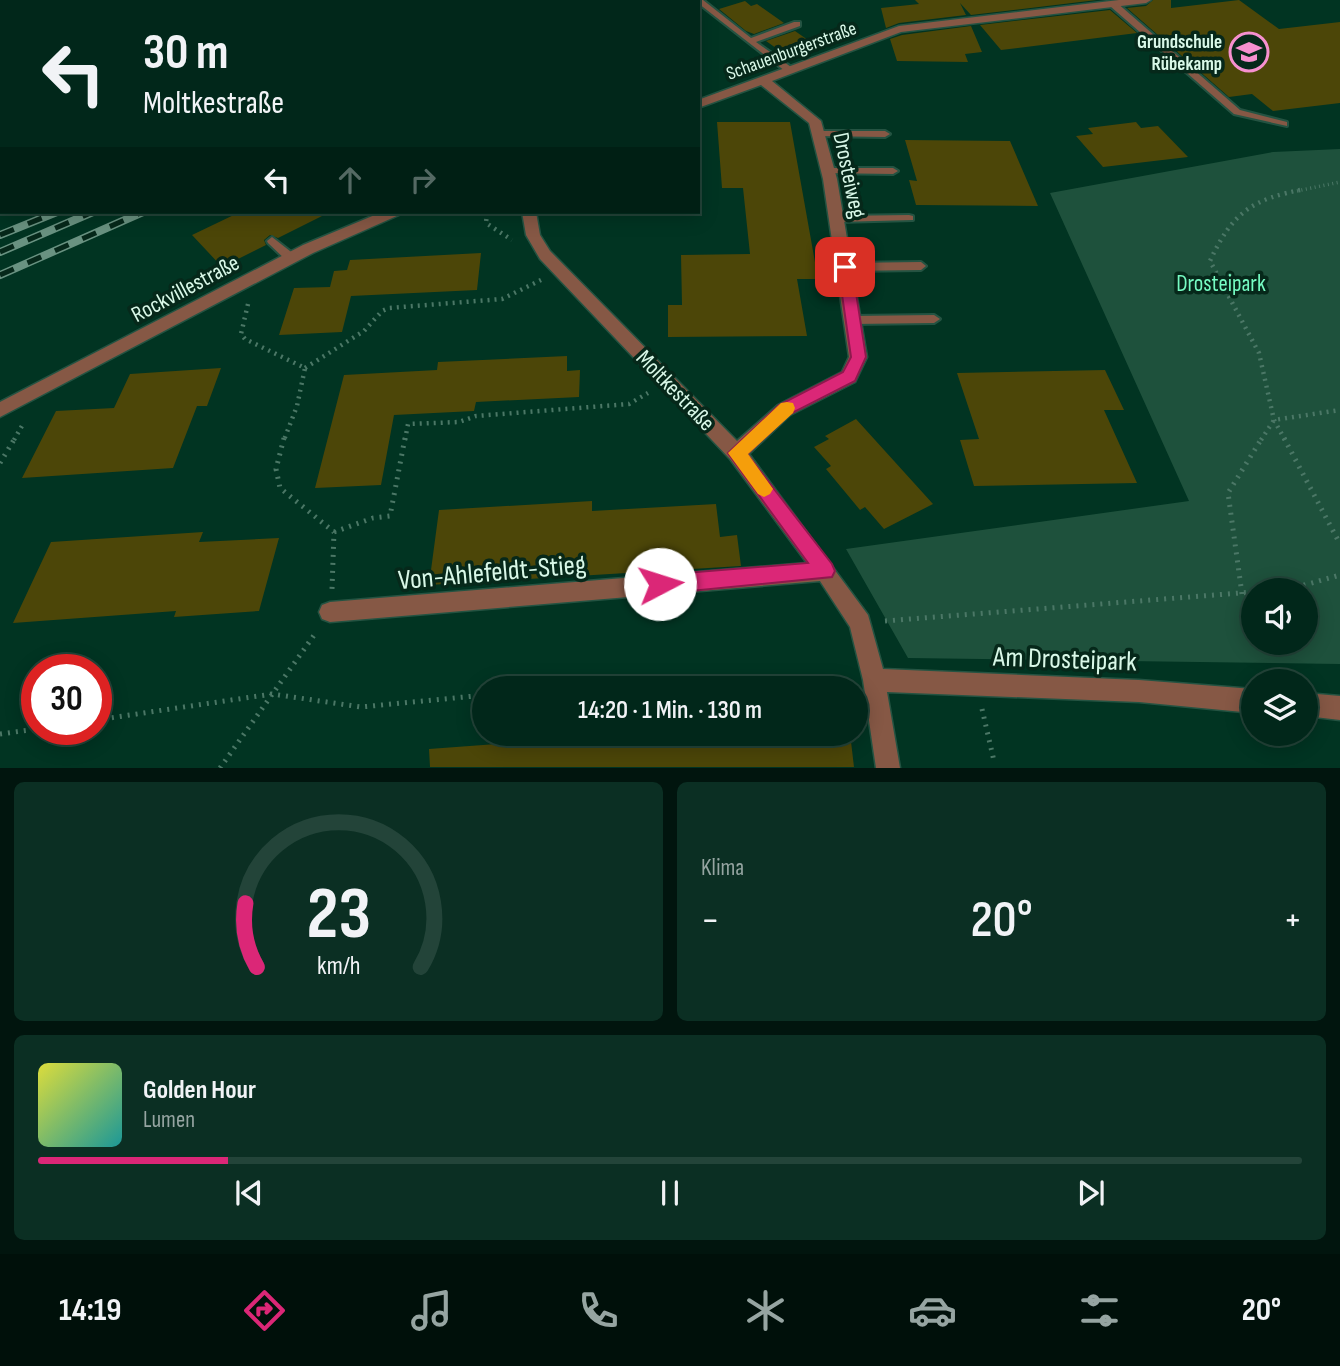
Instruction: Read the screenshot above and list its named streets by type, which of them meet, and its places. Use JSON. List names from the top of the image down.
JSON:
{
  "streets": {
    "street": [
      "Schauenburgerstraße",
      "Drosteiweg",
      "Rockvillestraße",
      "Moltkestraße",
      "Von-Ahlefeldt-Stieg",
      "Am Drosteipark"
    ]
  },
  "crossings": [
    ["Schauenburgerstraße", "Drosteiweg"],
    ["Drosteiweg", "Moltkestraße"],
    ["Moltkestraße", "Von-Ahlefeldt-Stieg"],
    ["Moltkestraße", "Am Drosteipark"]
  ],
  "parks": ["Drosteipark"],
  "places": {
    "school or university": ["Grundschule Rübekamp"]
  },
  "page": {
    "turn": ["30 m", "Moltkestraße"],
    "limit": "30",
    "trip": "14:20 · 1 Min. · 130 m",
    "tile": "Klima",
    "heat": ["−", "20°", "+"],
    "song": ["Golden Hour", "Lumen"],
    "tabs": ["14:19", "20°"],
    "gauge": ["23", "km/h"]
  }
}
